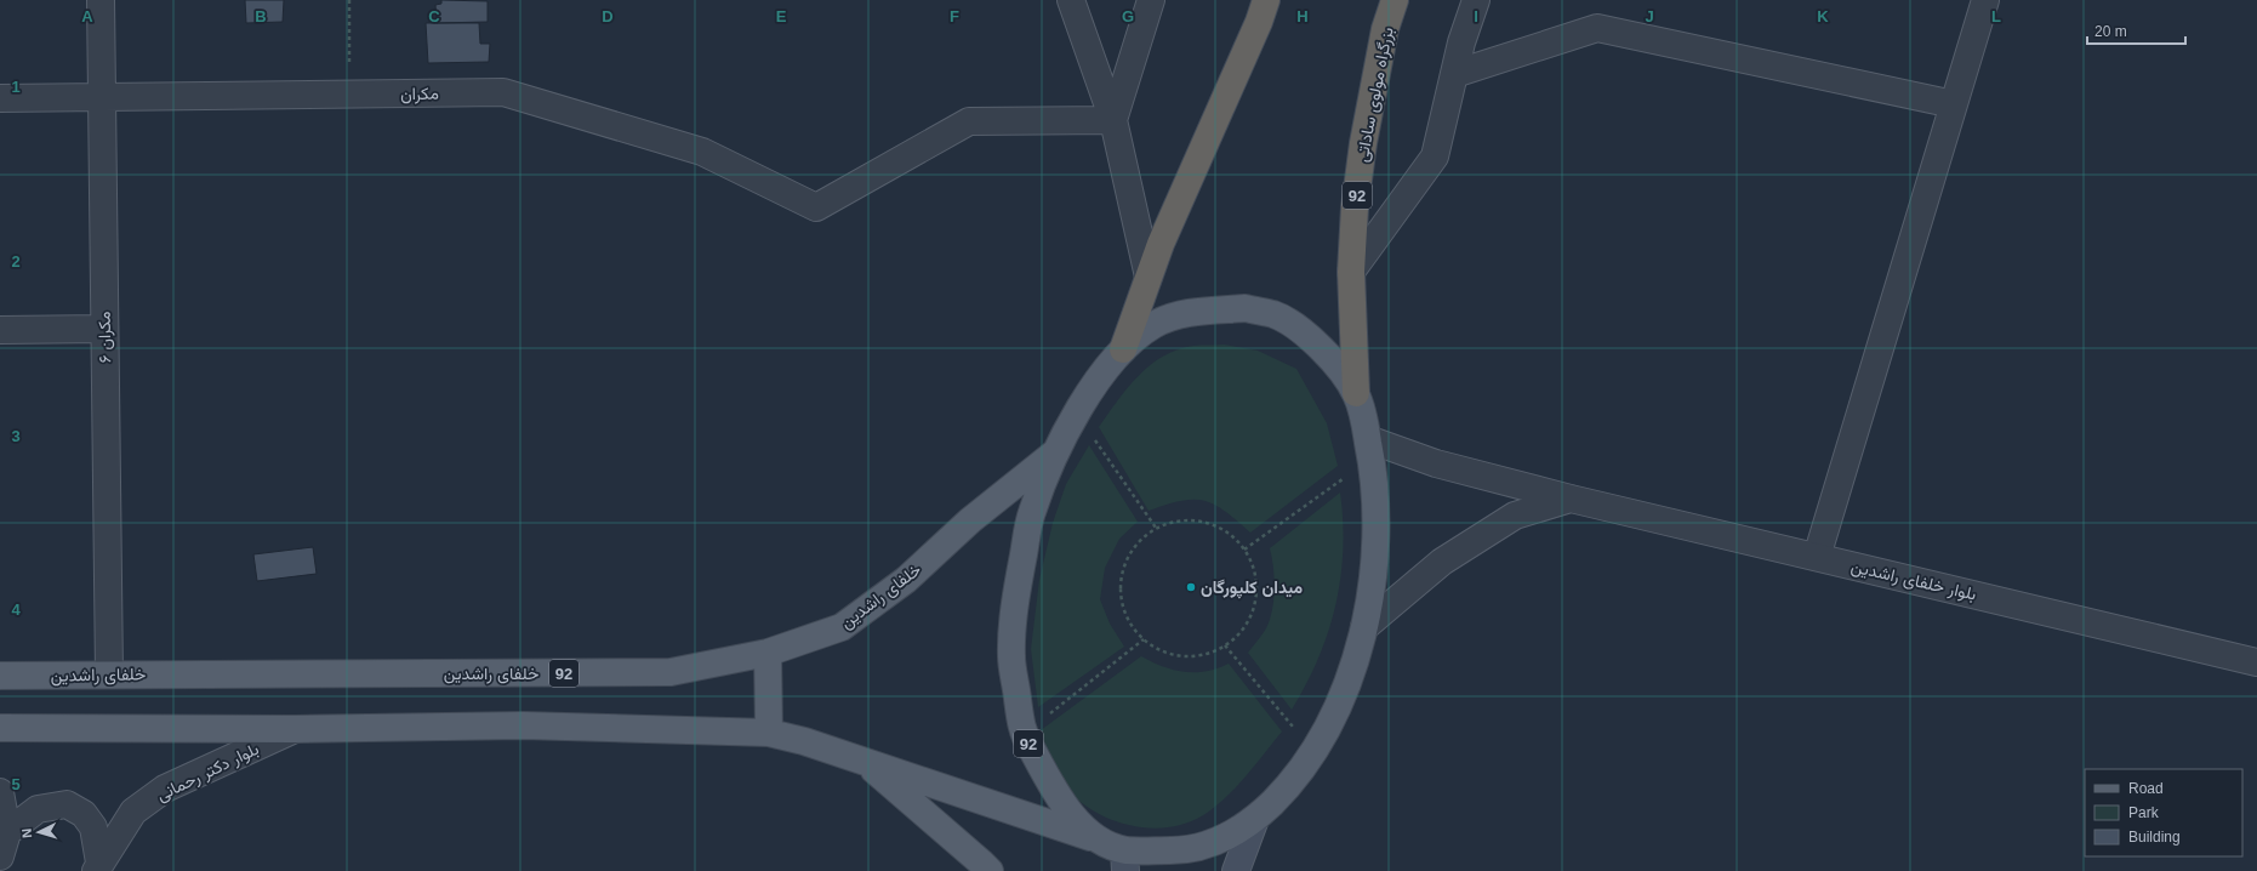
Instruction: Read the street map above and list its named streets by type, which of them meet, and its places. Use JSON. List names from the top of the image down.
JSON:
{
  "streets": {
    "highway": ["بزرگراه مولوی ساداتی", "92"],
    "main road": ["خلفای راشدین"],
    "street": [
      "مکران",
      "مکران ۶",
      "بلوار خلفای راشدین",
      "بلوار دکتر رحمانی"
    ]
  },
  "crossings": [
    ["مکران", "مکران ۶"],
    ["بزرگراه مولوی ساداتی", "92"],
    ["92", "بلوار خلفای راشدین"],
    ["92", "خلفای راشدین"],
    ["92", "بلوار دکتر رحمانی"],
    ["مکران ۶", "خلفای راشدین"]
  ],
  "places": ["میدان کلپورگان"],
  "legend": ["Road", "Park", "Building"],
  "scale_bar": "20 m",
  "north": "left",
  "grid": {
    "columns": [
      "A",
      "B",
      "C",
      "D",
      "E",
      "F",
      "G",
      "H",
      "I",
      "J",
      "K",
      "L"
    ],
    "rows": [
      "1",
      "2",
      "3",
      "4",
      "5"
    ]
  }
}
